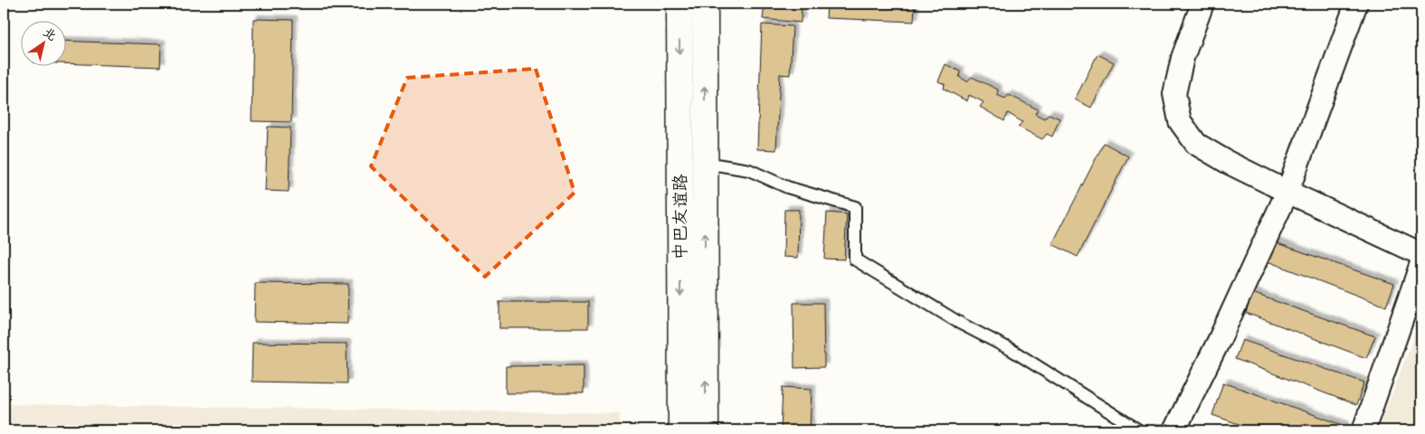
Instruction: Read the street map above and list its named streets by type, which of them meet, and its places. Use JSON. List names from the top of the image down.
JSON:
{
  "streets": {
    "highway": ["中巴友谊路"]
  },
  "north": "top right"
}
